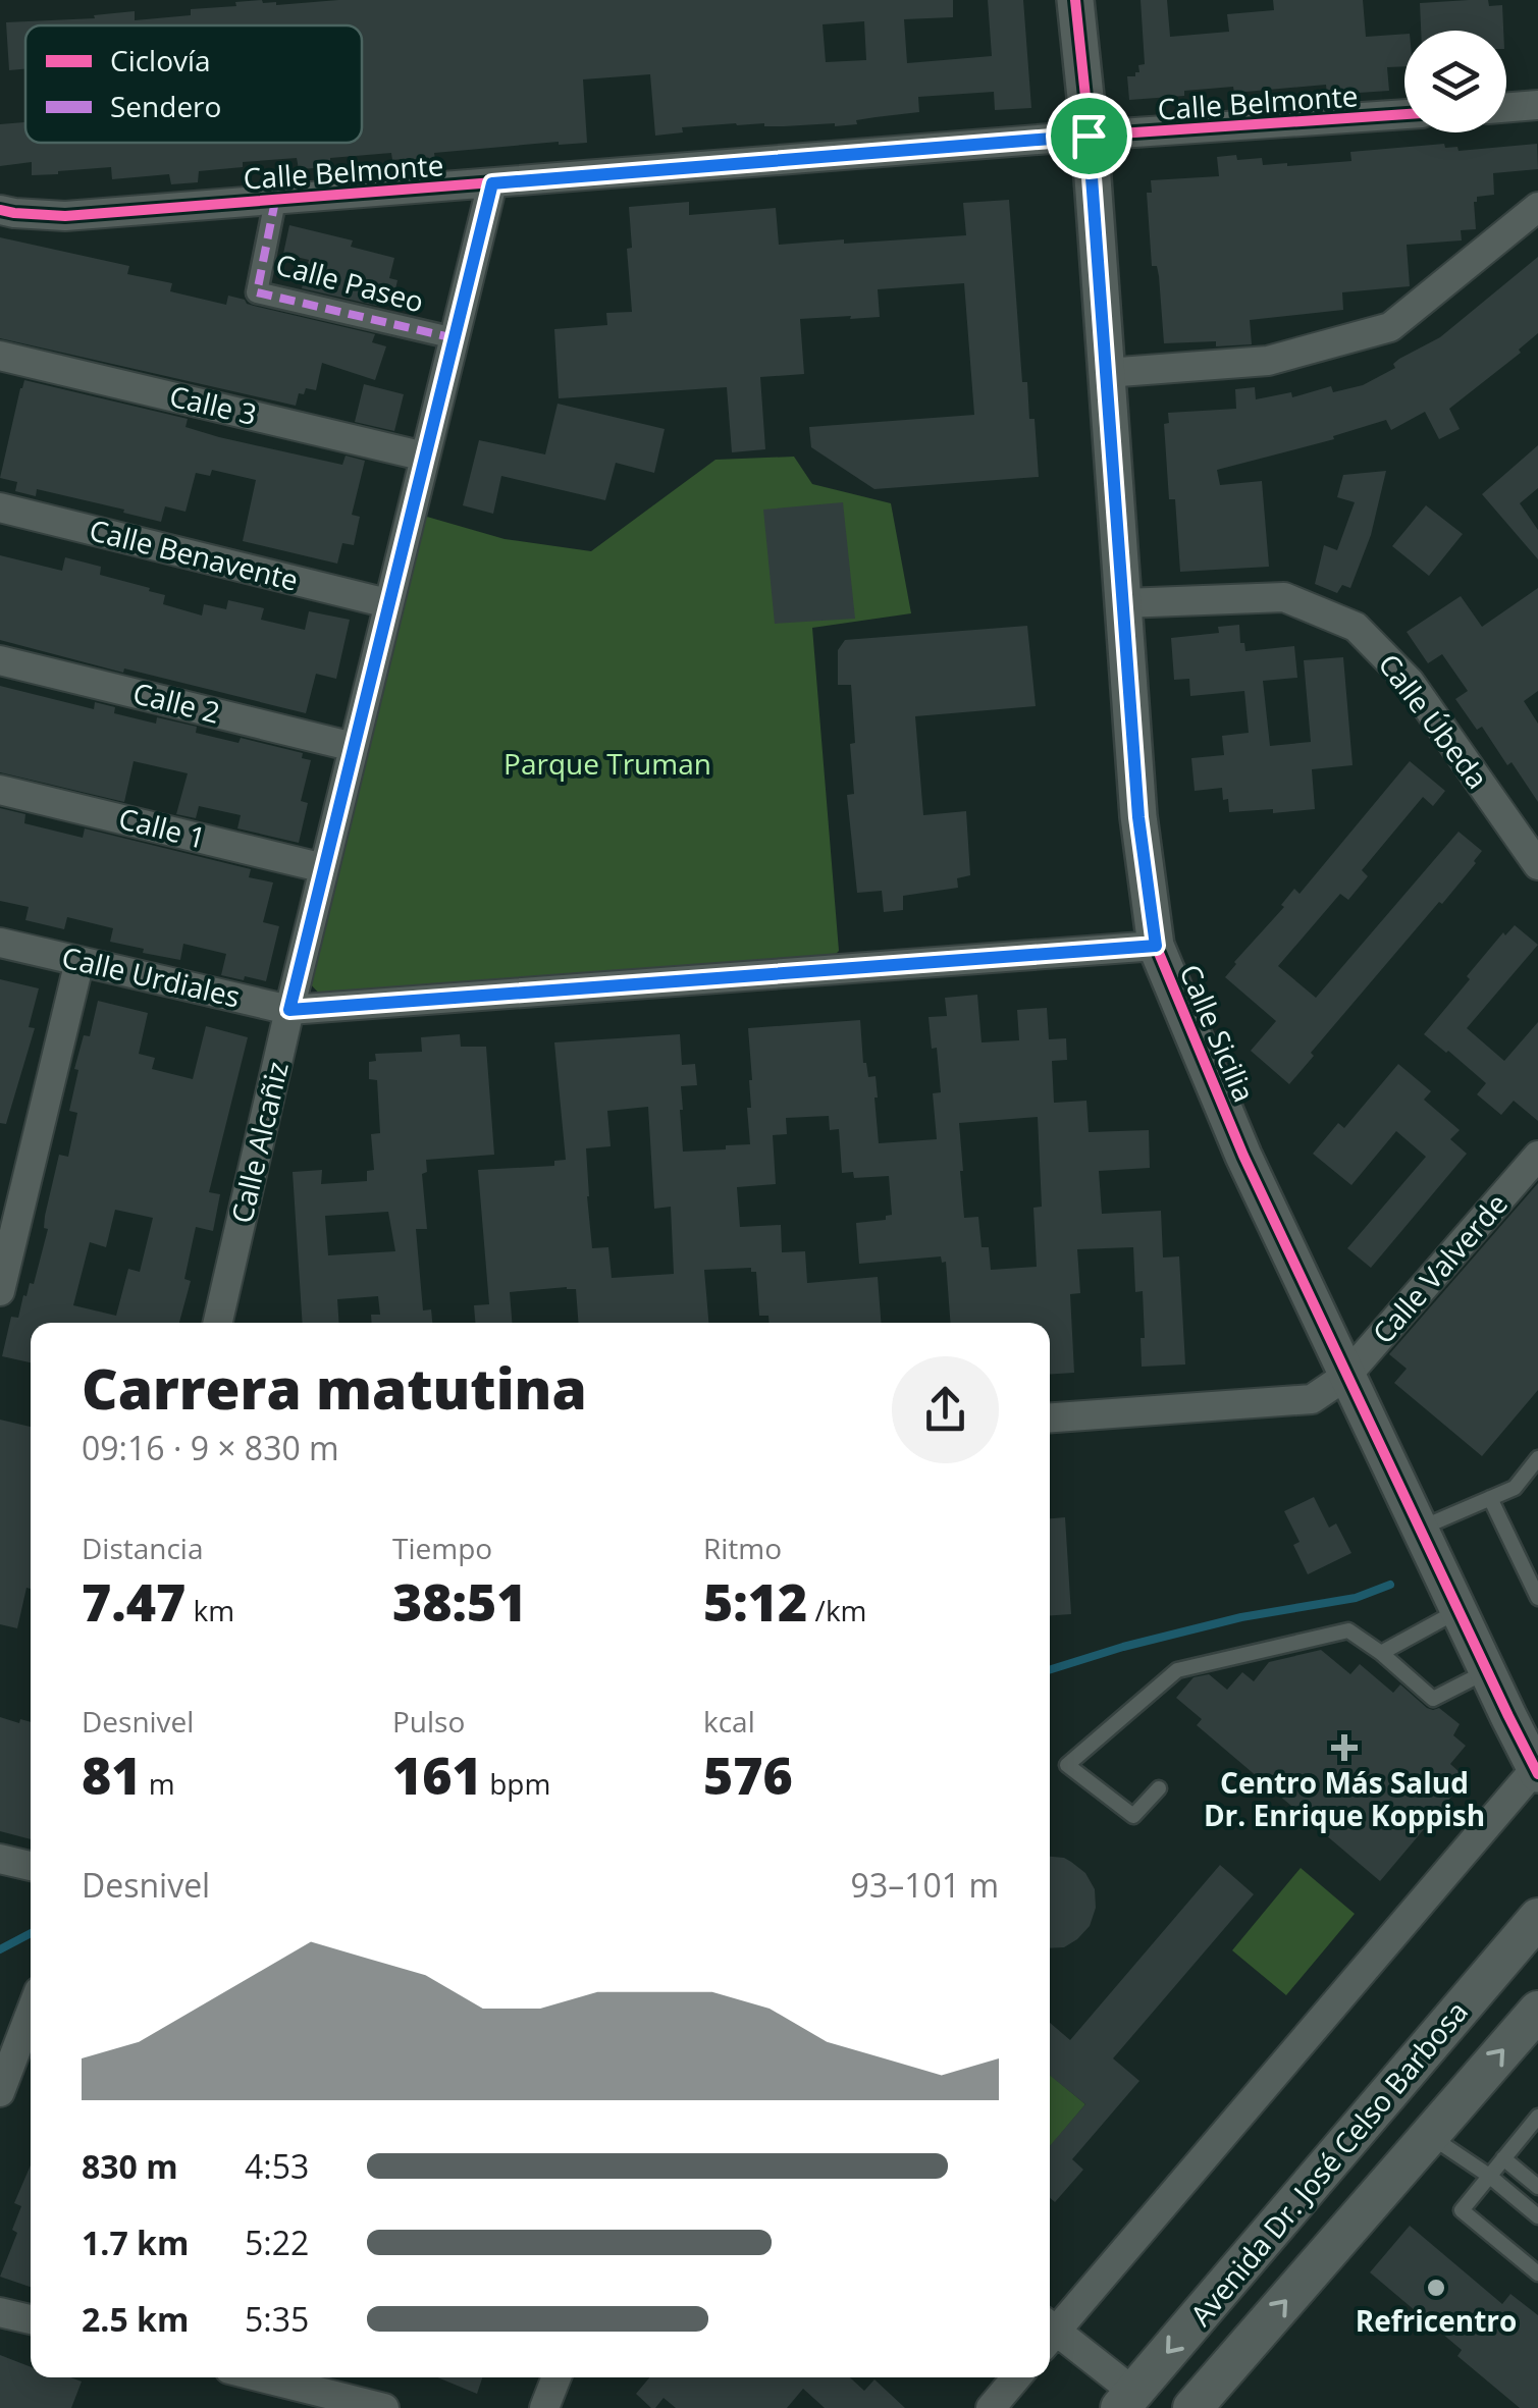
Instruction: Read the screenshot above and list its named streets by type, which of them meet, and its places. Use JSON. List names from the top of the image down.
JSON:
{
  "streets": {
    "main road": ["Avenida Dr. José Celso Barbosa"],
    "street": [
      "Calle Belmonte",
      "Calle Paseo",
      "Calle 3",
      "Calle Benavente",
      "Calle 2",
      "Calle Úbeda",
      "Calle 1",
      "Calle Urdiales",
      "Calle Sicilia",
      "Calle Alcañiz",
      "Calle Valverde"
    ]
  },
  "crossings": [
    ["Calle Belmonte", "Calle Paseo"],
    ["Calle Belmonte", "Calle Sicilia"],
    ["Calle Belmonte", "Calle Alcañiz"],
    ["Calle Paseo", "Calle Alcañiz"],
    ["Calle 3", "Calle Alcañiz"],
    ["Calle Benavente", "Calle Alcañiz"],
    ["Calle 2", "Calle Alcañiz"],
    ["Calle Úbeda", "Calle Sicilia"],
    ["Calle 1", "Calle Alcañiz"],
    ["Calle Urdiales", "Calle Sicilia"],
    ["Calle Urdiales", "Calle Alcañiz"],
    ["Calle Sicilia", "Calle Valverde"]
  ],
  "parks": ["Parque Truman"],
  "places": {
    "health": ["Centro Más Salud Dr. Enrique Koppish"],
    "other": ["Refricentro"]
  },
  "legend": ["Ciclovía", "Sendero"],
  "page": {
    "heading": ["Carrera matutina", "09:16 · 9 × 830 m"],
    "stats": [
      ["Distancia", "7.47 km"],
      ["Tiempo", "38:51"],
      ["Ritmo", "5:12 /km"],
      ["Desnivel", "81 m"],
      ["Pulso", "161 bpm"],
      ["kcal", "576"]
    ],
    "chart": ["Desnivel", "93–101 m"],
    "list": [
      {
        "name": "830 m",
        "note": "4:53"
      },
      {
        "name": "1.7 km",
        "note": "5:22"
      },
      {
        "name": "2.5 km",
        "note": "5:35"
      }
    ]
  }
}
